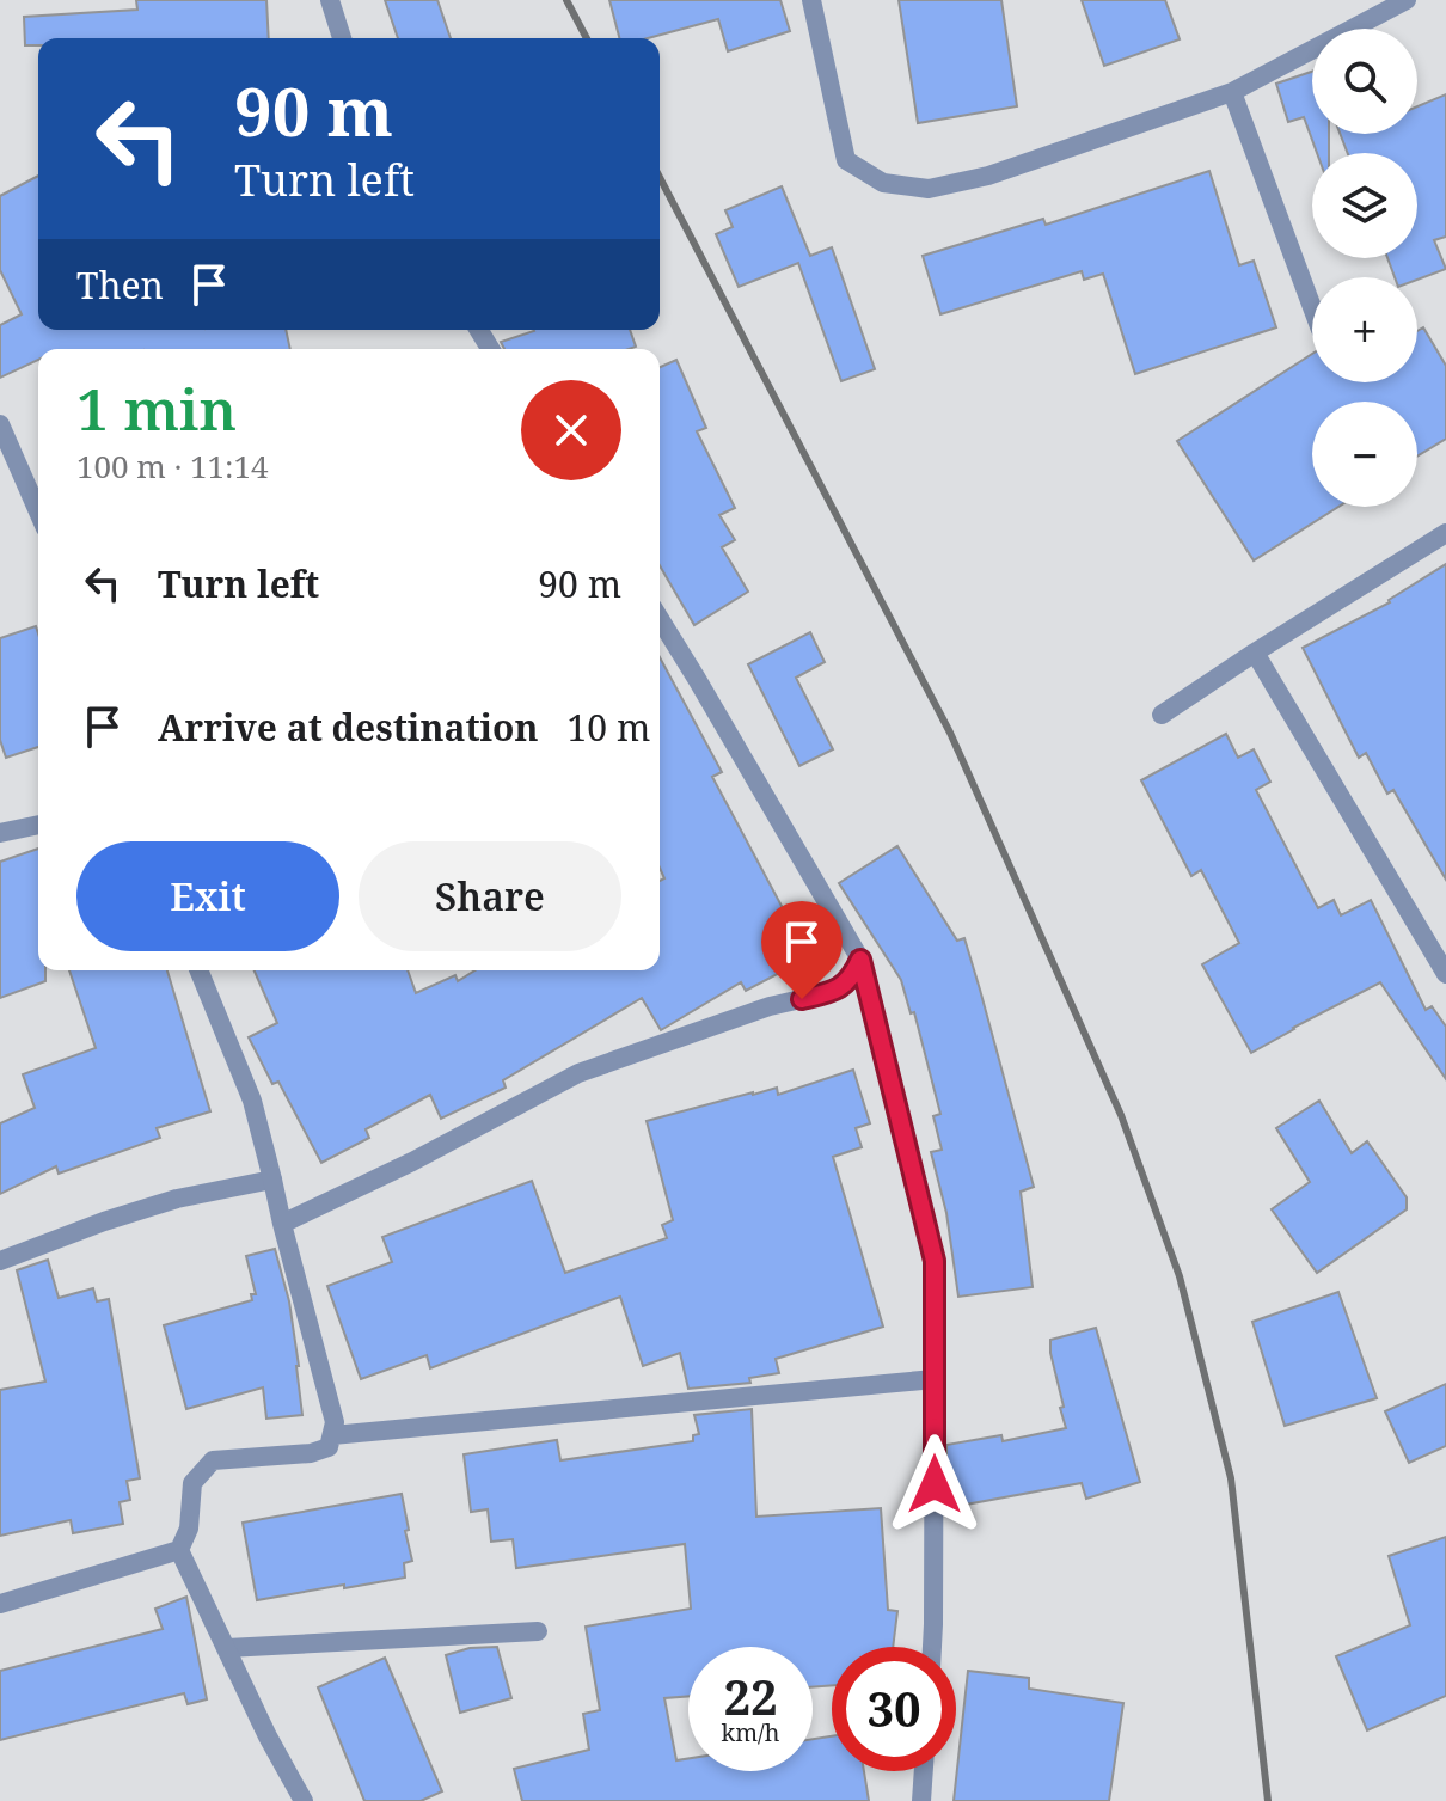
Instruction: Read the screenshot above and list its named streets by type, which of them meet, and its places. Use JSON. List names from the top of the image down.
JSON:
{
  "page": {
    "map_buttons": ["+", "−"],
    "turn": ["90 m", "Turn left"],
    "then": "Then",
    "heading": ["1 min", "100 m · 11:14"],
    "list": [
      {
        "name": "Turn left",
        "value": "90 m"
      },
      {
        "name": "Arrive at destination",
        "value": "10 m"
      }
    ],
    "buttons": ["Exit", "Share"],
    "speed": "22 km/h",
    "limit": "30"
  }
}
